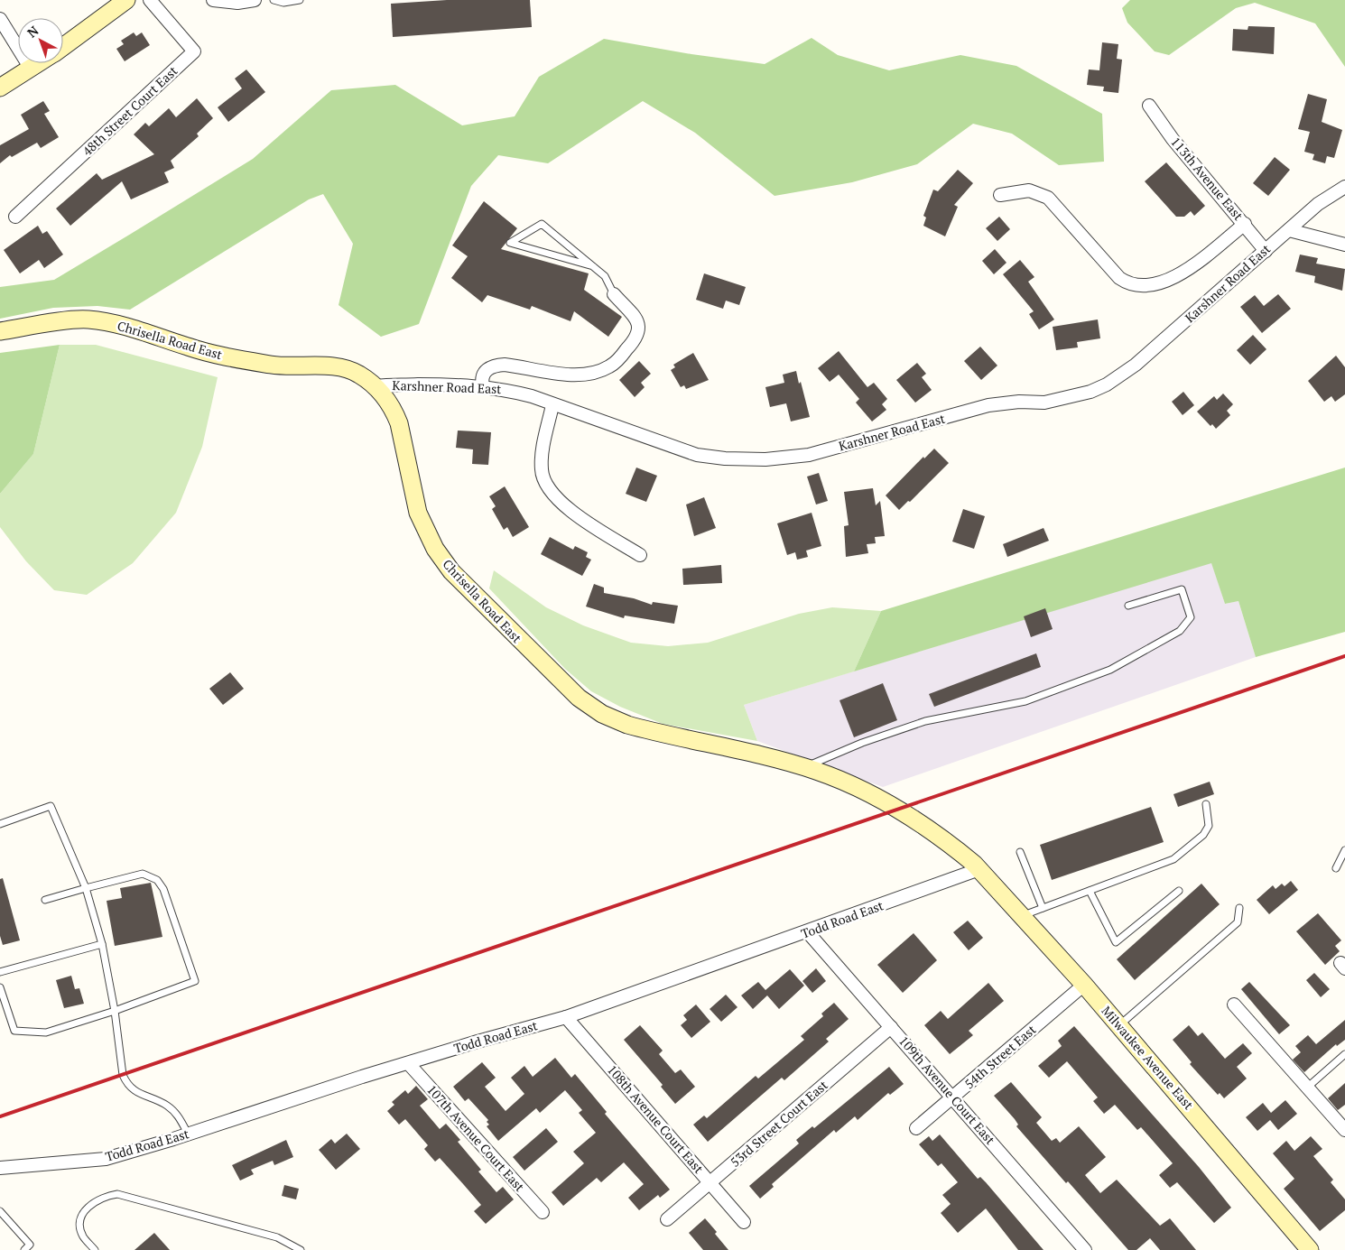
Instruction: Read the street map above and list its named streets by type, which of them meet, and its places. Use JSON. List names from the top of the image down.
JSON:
{
  "streets": {
    "street": [
      "48th Street Court East",
      "113th Avenue East",
      "Karshner Road East",
      "Chrisella Road East",
      "Todd Road East",
      "54th Street East",
      "Milwaukee Avenue East",
      "109th Avenue Court East",
      "108th Avenue Court East",
      "53rd Street Court East",
      "107th Avenue Court East"
    ]
  },
  "crossings": [
    ["113th Avenue East", "Karshner Road East"],
    ["Karshner Road East", "Chrisella Road East"],
    ["Chrisella Road East", "Todd Road East"],
    ["Chrisella Road East", "Milwaukee Avenue East"],
    ["Todd Road East", "Milwaukee Avenue East"],
    ["Todd Road East", "109th Avenue Court East"],
    ["Todd Road East", "108th Avenue Court East"],
    ["Todd Road East", "107th Avenue Court East"],
    ["54th Street East", "Milwaukee Avenue East"],
    ["54th Street East", "109th Avenue Court East"],
    ["109th Avenue Court East", "53rd Street Court East"],
    ["108th Avenue Court East", "53rd Street Court East"]
  ],
  "north": "top left"
}
